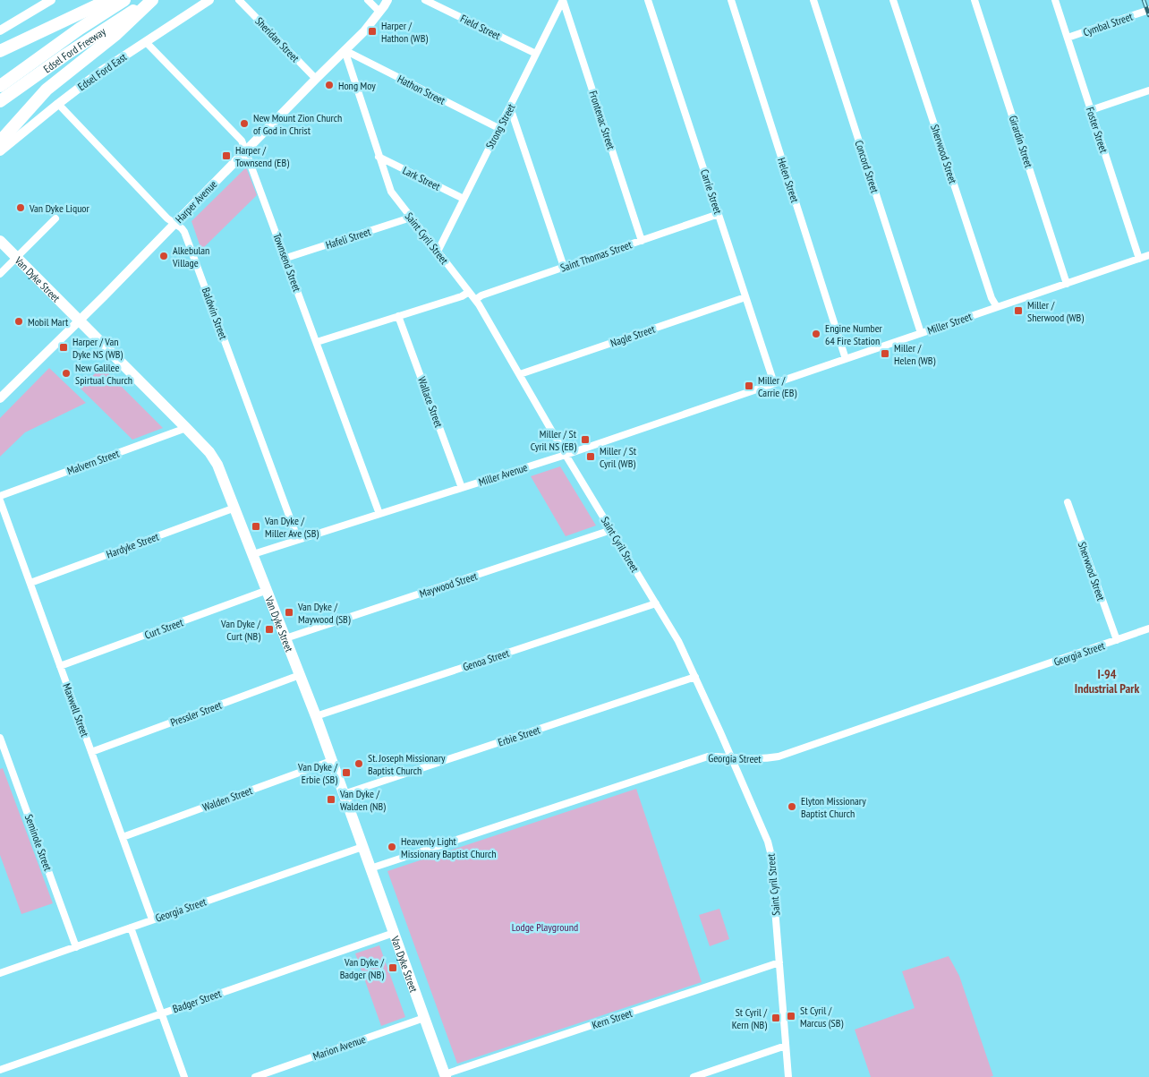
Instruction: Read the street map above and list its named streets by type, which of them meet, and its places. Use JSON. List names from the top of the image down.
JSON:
{
  "streets": {
    "highway": ["Edsel Ford Freeway"],
    "main road": ["Van Dyke Street"],
    "street": [
      "Cymbal Street",
      "Field Street",
      "Sheridan Street",
      "Edsel Ford East",
      "Hathon Street",
      "Frontenac Street",
      "Strong Street",
      "Foster Street",
      "Girardin Street",
      "Sherwood Street",
      "Concord Street",
      "Lark Street",
      "Helen Street",
      "Carrie Street",
      "Harper Avenue",
      "Hafeli Street",
      "Saint Cyril Street",
      "Saint Thomas Street",
      "Townsend Street",
      "Baldwin Street",
      "Miller Street",
      "Nagle Street",
      "Wallace Street",
      "Malvern Street",
      "Miller Avenue",
      "Hardyke Street",
      "Maywood Street",
      "Curt Street",
      "Georgia Street",
      "Genoa Street",
      "Maxwell Street",
      "Pressler Street",
      "Erbie Street",
      "Walden Street",
      "Seminole Street",
      "Badger Street",
      "Kern Street",
      "Marion Avenue"
    ]
  },
  "crossings": [
    ["Cymbal Street", "Foster Street"],
    ["Field Street", "Strong Street"],
    ["Sheridan Street", "Harper Avenue"],
    ["Edsel Ford East", "Townsend Street"],
    ["Edsel Ford East", "Baldwin Street"],
    ["Hathon Street", "Strong Street"],
    ["Hathon Street", "Harper Avenue"],
    ["Hathon Street", "Saint Cyril Street"],
    ["Frontenac Street", "Strong Street"],
    ["Frontenac Street", "Saint Thomas Street"],
    ["Strong Street", "Lark Street"],
    ["Strong Street", "Saint Cyril Street"],
    ["Foster Street", "Miller Street"],
    ["Girardin Street", "Miller Street"],
    ["Sherwood Street", "Miller Street"],
    ["Sherwood Street", "Georgia Street"],
    ["Concord Street", "Miller Street"],
    ["Lark Street", "Saint Cyril Street"],
    ["Helen Street", "Miller Street"],
    ["Carrie Street", "Saint Thomas Street"],
    ["Carrie Street", "Miller Street"],
    ["Carrie Street", "Nagle Street"],
    ["Harper Avenue", "Saint Cyril Street"],
    ["Harper Avenue", "Townsend Street"],
    ["Harper Avenue", "Van Dyke Street"],
    ["Harper Avenue", "Baldwin Street"],
    ["Hafeli Street", "Saint Cyril Street"],
    ["Hafeli Street", "Townsend Street"],
    ["Saint Cyril Street", "Saint Thomas Street"],
    ["Saint Cyril Street", "Nagle Street"],
    ["Saint Cyril Street", "Miller Avenue"],
    ["Saint Cyril Street", "Maywood Street"],
    ["Saint Cyril Street", "Georgia Street"],
    ["Saint Cyril Street", "Genoa Street"],
    ["Saint Cyril Street", "Erbie Street"],
    ["Saint Cyril Street", "Kern Street"],
    ["Townsend Street", "Miller Avenue"],
    ["Van Dyke Street", "Malvern Street"],
    ["Van Dyke Street", "Miller Avenue"],
    ["Van Dyke Street", "Hardyke Street"],
    ["Van Dyke Street", "Maywood Street"],
    ["Van Dyke Street", "Curt Street"],
    ["Van Dyke Street", "Georgia Street"],
    ["Van Dyke Street", "Genoa Street"],
    ["Van Dyke Street", "Pressler Street"],
    ["Van Dyke Street", "Erbie Street"],
    ["Van Dyke Street", "Walden Street"],
    ["Van Dyke Street", "Badger Street"],
    ["Van Dyke Street", "Kern Street"],
    ["Van Dyke Street", "Marion Avenue"],
    ["Baldwin Street", "Miller Avenue"],
    ["Miller Street", "Miller Avenue"],
    ["Wallace Street", "Miller Avenue"],
    ["Hardyke Street", "Maxwell Street"],
    ["Curt Street", "Maxwell Street"],
    ["Georgia Street", "Maxwell Street"],
    ["Georgia Street", "Seminole Street"],
    ["Maxwell Street", "Pressler Street"],
    ["Maxwell Street", "Walden Street"]
  ],
  "districts": ["I-94 Industrial Park"],
  "parks": ["Lodge Playground"],
  "places": {
    "transit": [
      "Harper / Hathon (WB)",
      "Harper / Townsend (EB)",
      "Miller / Sherwood (WB)",
      "Harper / Van Dyke NS (WB)",
      "Miller / Helen (WB)",
      "Miller / Carrie (EB)",
      "Miller / St Cyril NS (EB)",
      "Miller / St Cyril (WB)",
      "Van Dyke / Miller Ave (SB)",
      "Van Dyke / Maywood (SB)",
      "Van Dyke / Curt (NB)",
      "Van Dyke / Erbie (SB)",
      "Van Dyke / Walden (NB)",
      "Van Dyke / Badger (NB)",
      "St Cyril / Marcus (SB)",
      "St Cyril / Kern (NB)"
    ],
    "other": [
      "Hong Moy",
      "New Mount Zion Church of God in Christ",
      "Van Dyke Liquor",
      "Alkebulan Village",
      "Mobil Mart",
      "Engine Number 64 Fire Station",
      "New Galilee Spirtual Church",
      "St. Joseph Missionary Baptist Church",
      "Elyton Missionary Baptist Church",
      "Heavenly Light Missionary Baptist Church"
    ]
  }
}
